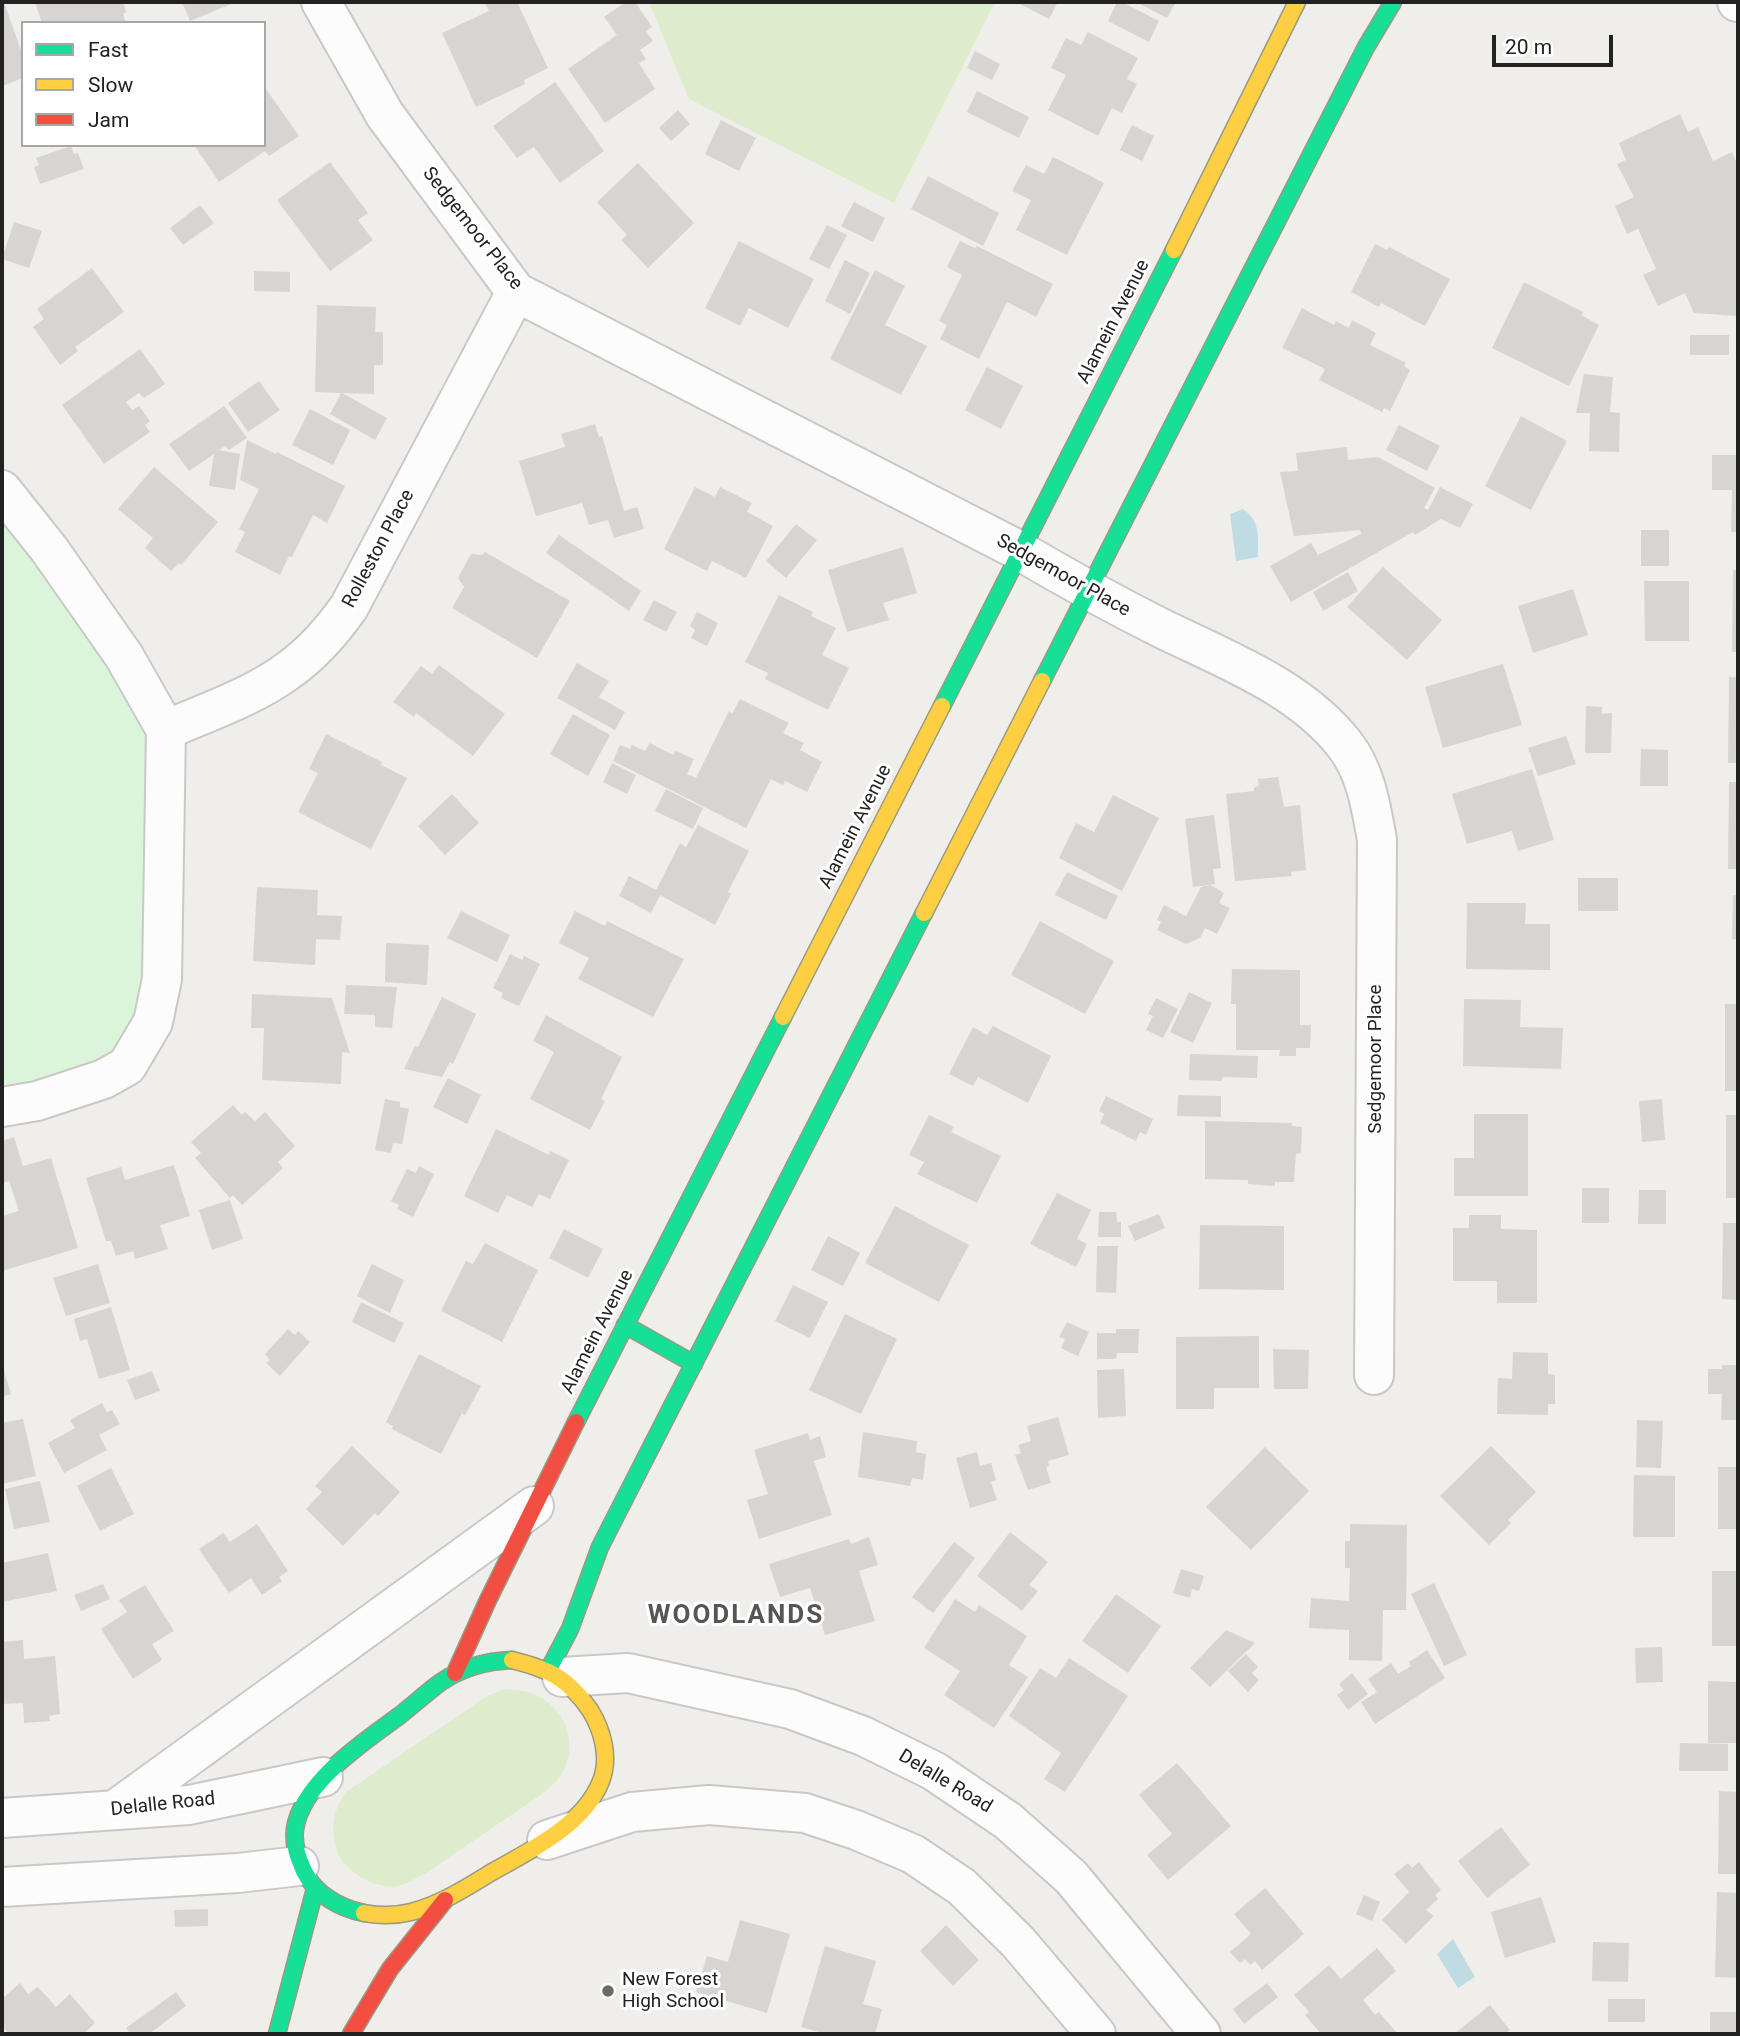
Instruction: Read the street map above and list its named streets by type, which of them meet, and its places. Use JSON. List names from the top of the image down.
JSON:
{
  "streets": {
    "street": [
      "Sedgemoor Place",
      "Alamein Avenue",
      "Rolleston Place",
      "Delalle Road"
    ]
  },
  "crossings": [
    ["Sedgemoor Place", "Alamein Avenue"],
    ["Sedgemoor Place", "Rolleston Place"]
  ],
  "districts": ["WOODLANDS"],
  "places": ["New Forest High School"],
  "legend": ["Fast", "Slow", "Jam"],
  "scale_bar": "20 m"
}
